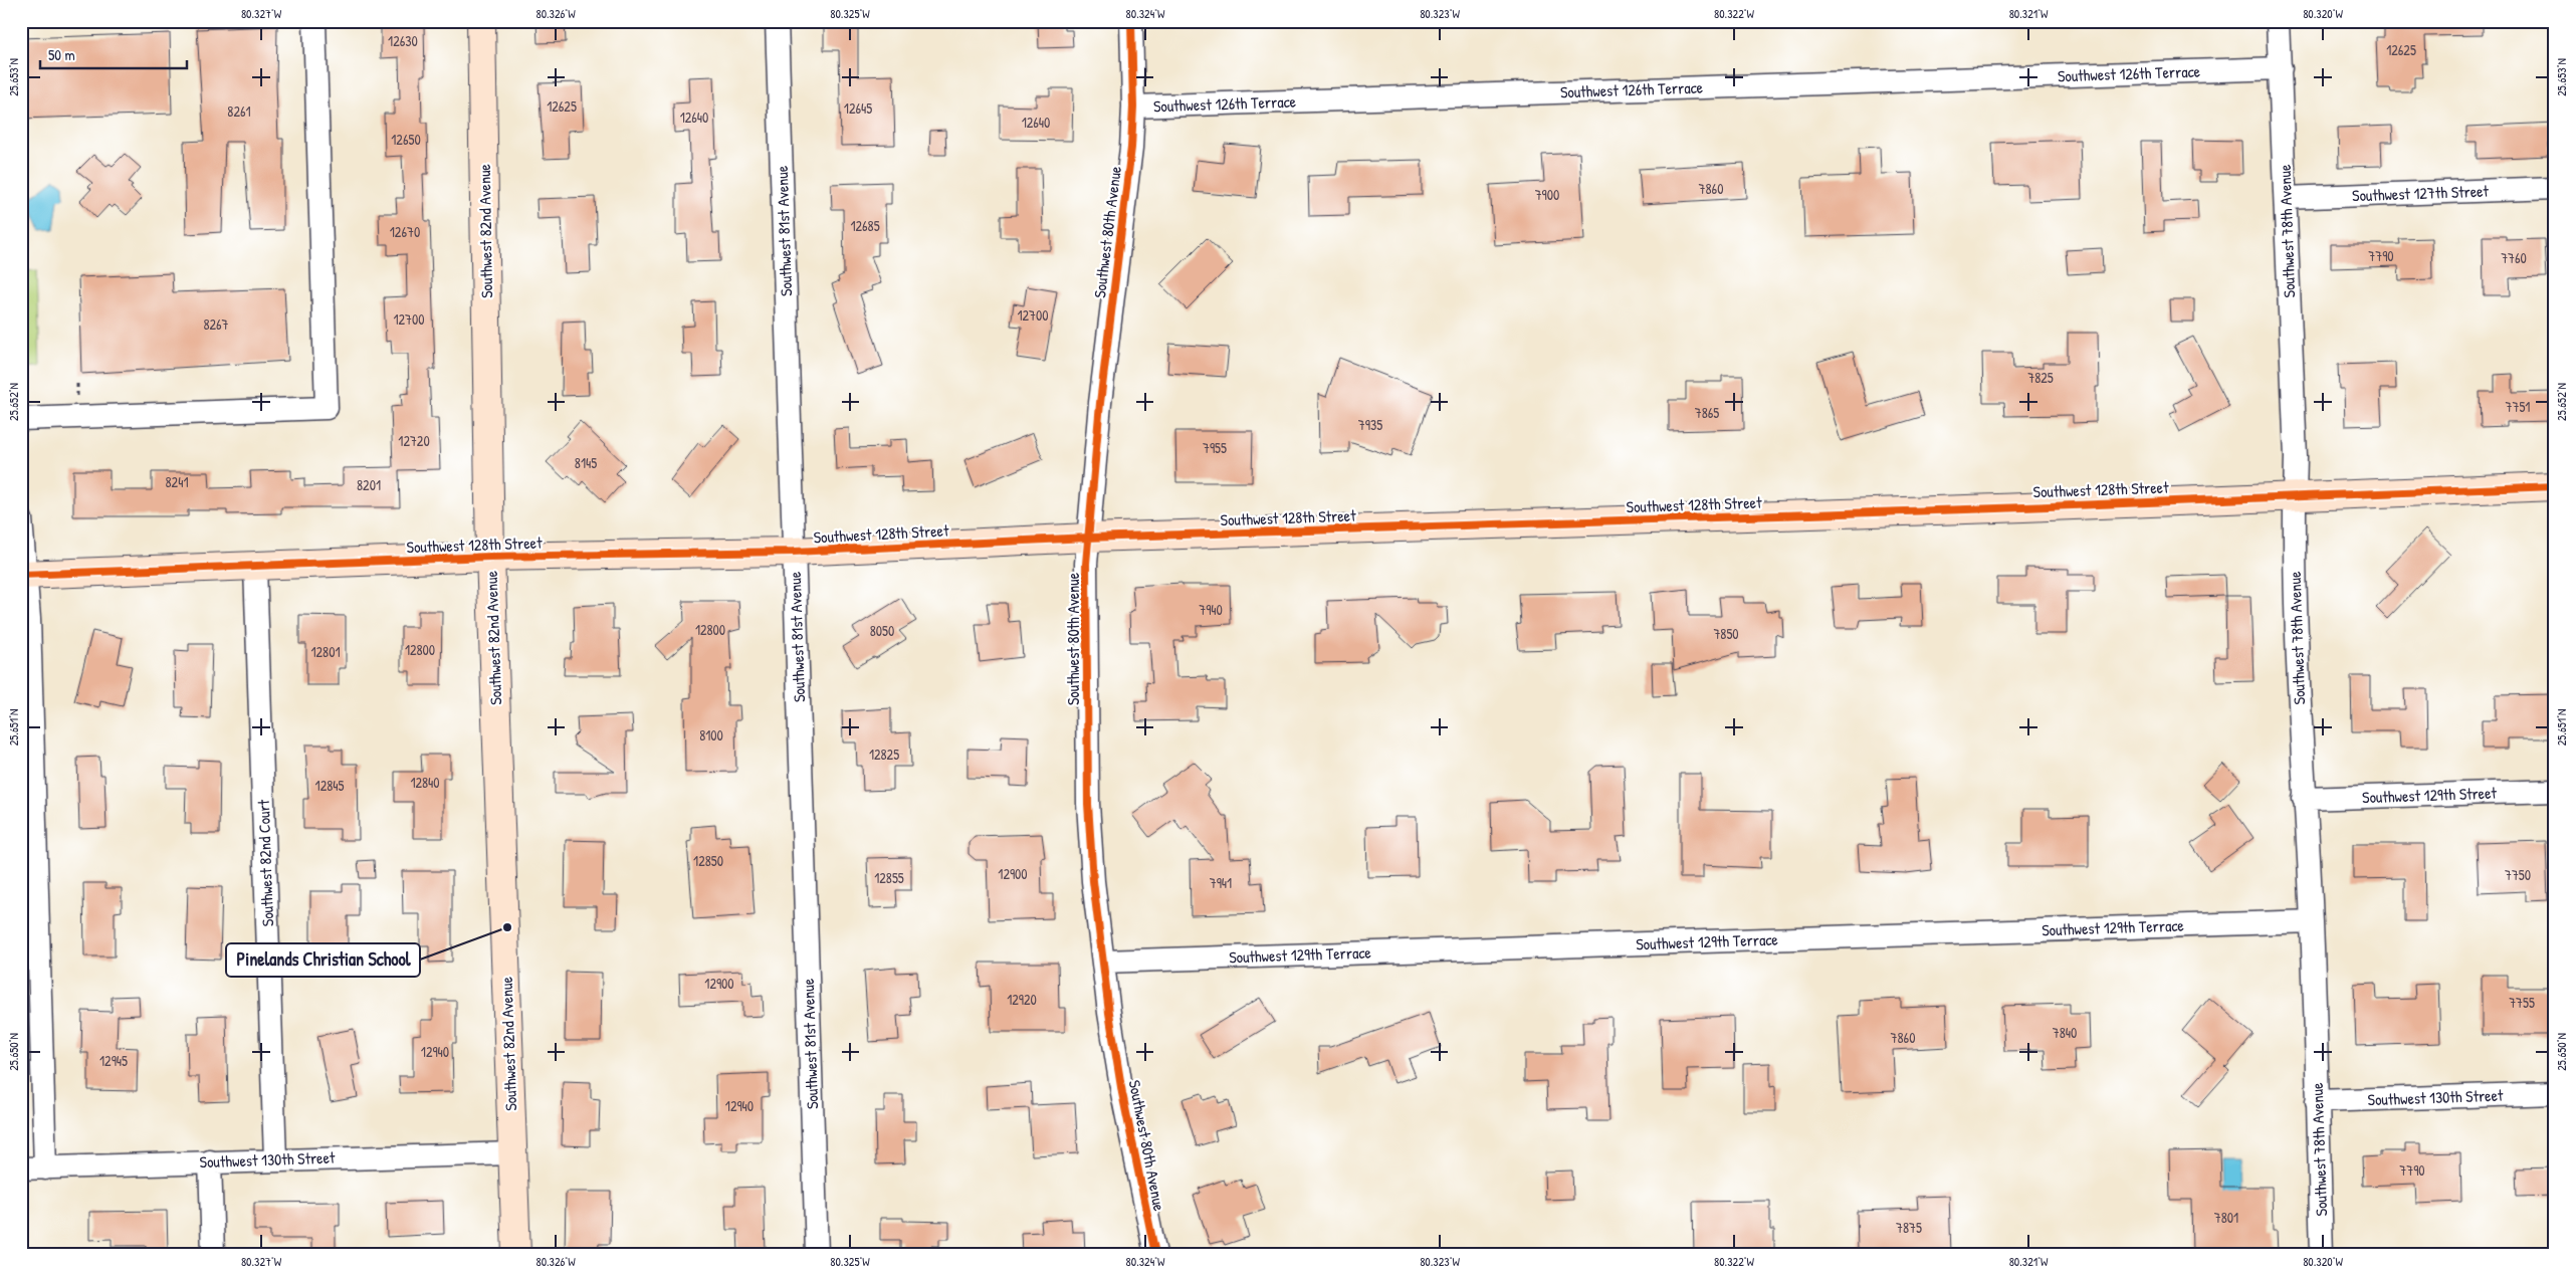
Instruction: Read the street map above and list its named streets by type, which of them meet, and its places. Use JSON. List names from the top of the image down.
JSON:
{
  "streets": {
    "street": [
      "Southwest 126th Terrace",
      "Southwest 127th Street",
      "Southwest 82nd Avenue",
      "Southwest 81st Avenue",
      "Southwest 78th Avenue",
      "Southwest 80th Avenue",
      "Southwest 128th Street",
      "Southwest 129th Street",
      "Southwest 82nd Court",
      "Southwest 129th Terrace",
      "Southwest 130th Street"
    ]
  },
  "crossings": [
    ["Southwest 126th Terrace", "Southwest 78th Avenue"],
    ["Southwest 126th Terrace", "Southwest 80th Avenue"],
    ["Southwest 127th Street", "Southwest 78th Avenue"],
    ["Southwest 82nd Avenue", "Southwest 128th Street"],
    ["Southwest 82nd Avenue", "Southwest 130th Street"],
    ["Southwest 81st Avenue", "Southwest 128th Street"],
    ["Southwest 78th Avenue", "Southwest 128th Street"],
    ["Southwest 78th Avenue", "Southwest 129th Street"],
    ["Southwest 78th Avenue", "Southwest 129th Terrace"],
    ["Southwest 78th Avenue", "Southwest 130th Street"],
    ["Southwest 80th Avenue", "Southwest 128th Street"],
    ["Southwest 80th Avenue", "Southwest 129th Terrace"],
    ["Southwest 128th Street", "Southwest 82nd Court"],
    ["Southwest 82nd Court", "Southwest 130th Street"]
  ],
  "places": ["Pinelands Christian School"],
  "house_numbers": [
    "12630",
    "12625",
    "12625",
    "12645",
    "8261",
    "12640",
    "12640",
    "12650",
    "7860",
    "7900",
    "12685",
    "12670",
    "7790",
    "7760",
    "12700",
    "12700",
    "8267",
    "7825",
    "7751",
    "7865",
    "7935",
    "12720",
    "7955",
    "8145",
    "8241",
    "8201",
    "7940",
    "12800",
    "8050",
    "7850",
    "12800",
    "12801",
    "8100",
    "12825",
    "12840",
    "12845",
    "12850",
    "12900",
    "7750",
    "12855",
    "7941",
    "12900",
    "12920",
    "7755",
    "7840",
    "7860",
    "12940",
    "12945",
    "12940",
    "7790",
    "7801",
    "7875"
  ],
  "scale_bar": "50 m",
  "coordinates": [
    "80.327°W",
    "80.326°W",
    "80.325°W",
    "80.324°W",
    "80.323°W",
    "80.322°W",
    "80.321°W",
    "80.320°W",
    "25.653°N",
    "25.652°N",
    "25.651°N",
    "25.650°N"
  ]
}
